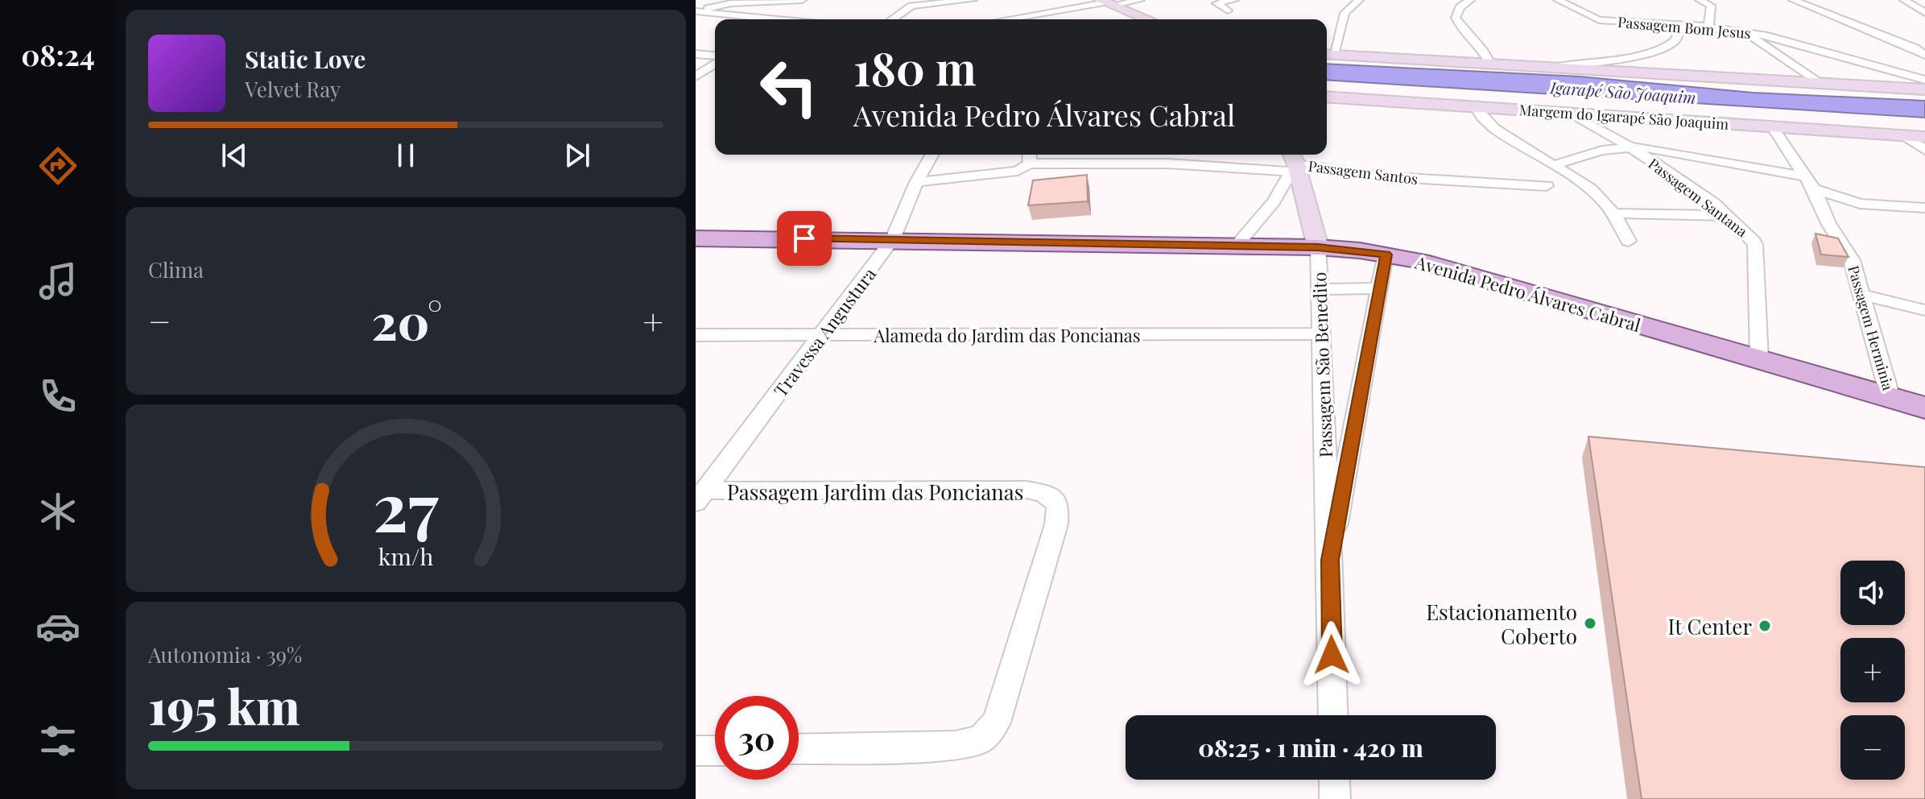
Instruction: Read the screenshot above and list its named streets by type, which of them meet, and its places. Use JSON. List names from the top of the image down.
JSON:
{
  "streets": {
    "main road": ["Avenida Pedro Álvares Cabral"],
    "street": [
      "Passagem Bom Jesus",
      "Margem do Igarapé São Joaquim",
      "Passagem Santos",
      "Passagem Santana",
      "Passagem Herminia",
      "Travessa Angustura",
      "Alameda do Jardim das Poncianas",
      "Passagem São Benedito",
      "Passagem Jardim das Poncianas"
    ]
  },
  "crossings": [
    ["Margem do Igarapé São Joaquim", "Passagem Santana"],
    ["Margem do Igarapé São Joaquim", "Passagem Herminia"],
    ["Passagem Santos", "Travessa Angustura"],
    ["Passagem Santana", "Avenida Pedro Álvares Cabral"],
    ["Avenida Pedro Álvares Cabral", "Passagem Herminia"],
    ["Avenida Pedro Álvares Cabral", "Travessa Angustura"],
    ["Avenida Pedro Álvares Cabral", "Passagem São Benedito"],
    ["Travessa Angustura", "Alameda do Jardim das Poncianas"],
    ["Travessa Angustura", "Passagem Jardim das Poncianas"],
    ["Alameda do Jardim das Poncianas", "Passagem São Benedito"]
  ],
  "water": ["Igarapé São Joaquim"],
  "places": ["Estacionamento Coberto", "It Center"],
  "page": {
    "tabs": "08:24",
    "turn": ["180 m", "Avenida Pedro Álvares Cabral"],
    "song": ["Static Love", "Velvet Ray"],
    "tile": [
      "Clima",
      ["Autonomia · 39%", "195 km"]
    ],
    "heat": ["−", "20°", "+"],
    "map_buttons": ["+", "−"],
    "limit": "30",
    "trip": "08:25 · 1 min · 420 m",
    "gauge": ["27", "km/h"]
  }
}
